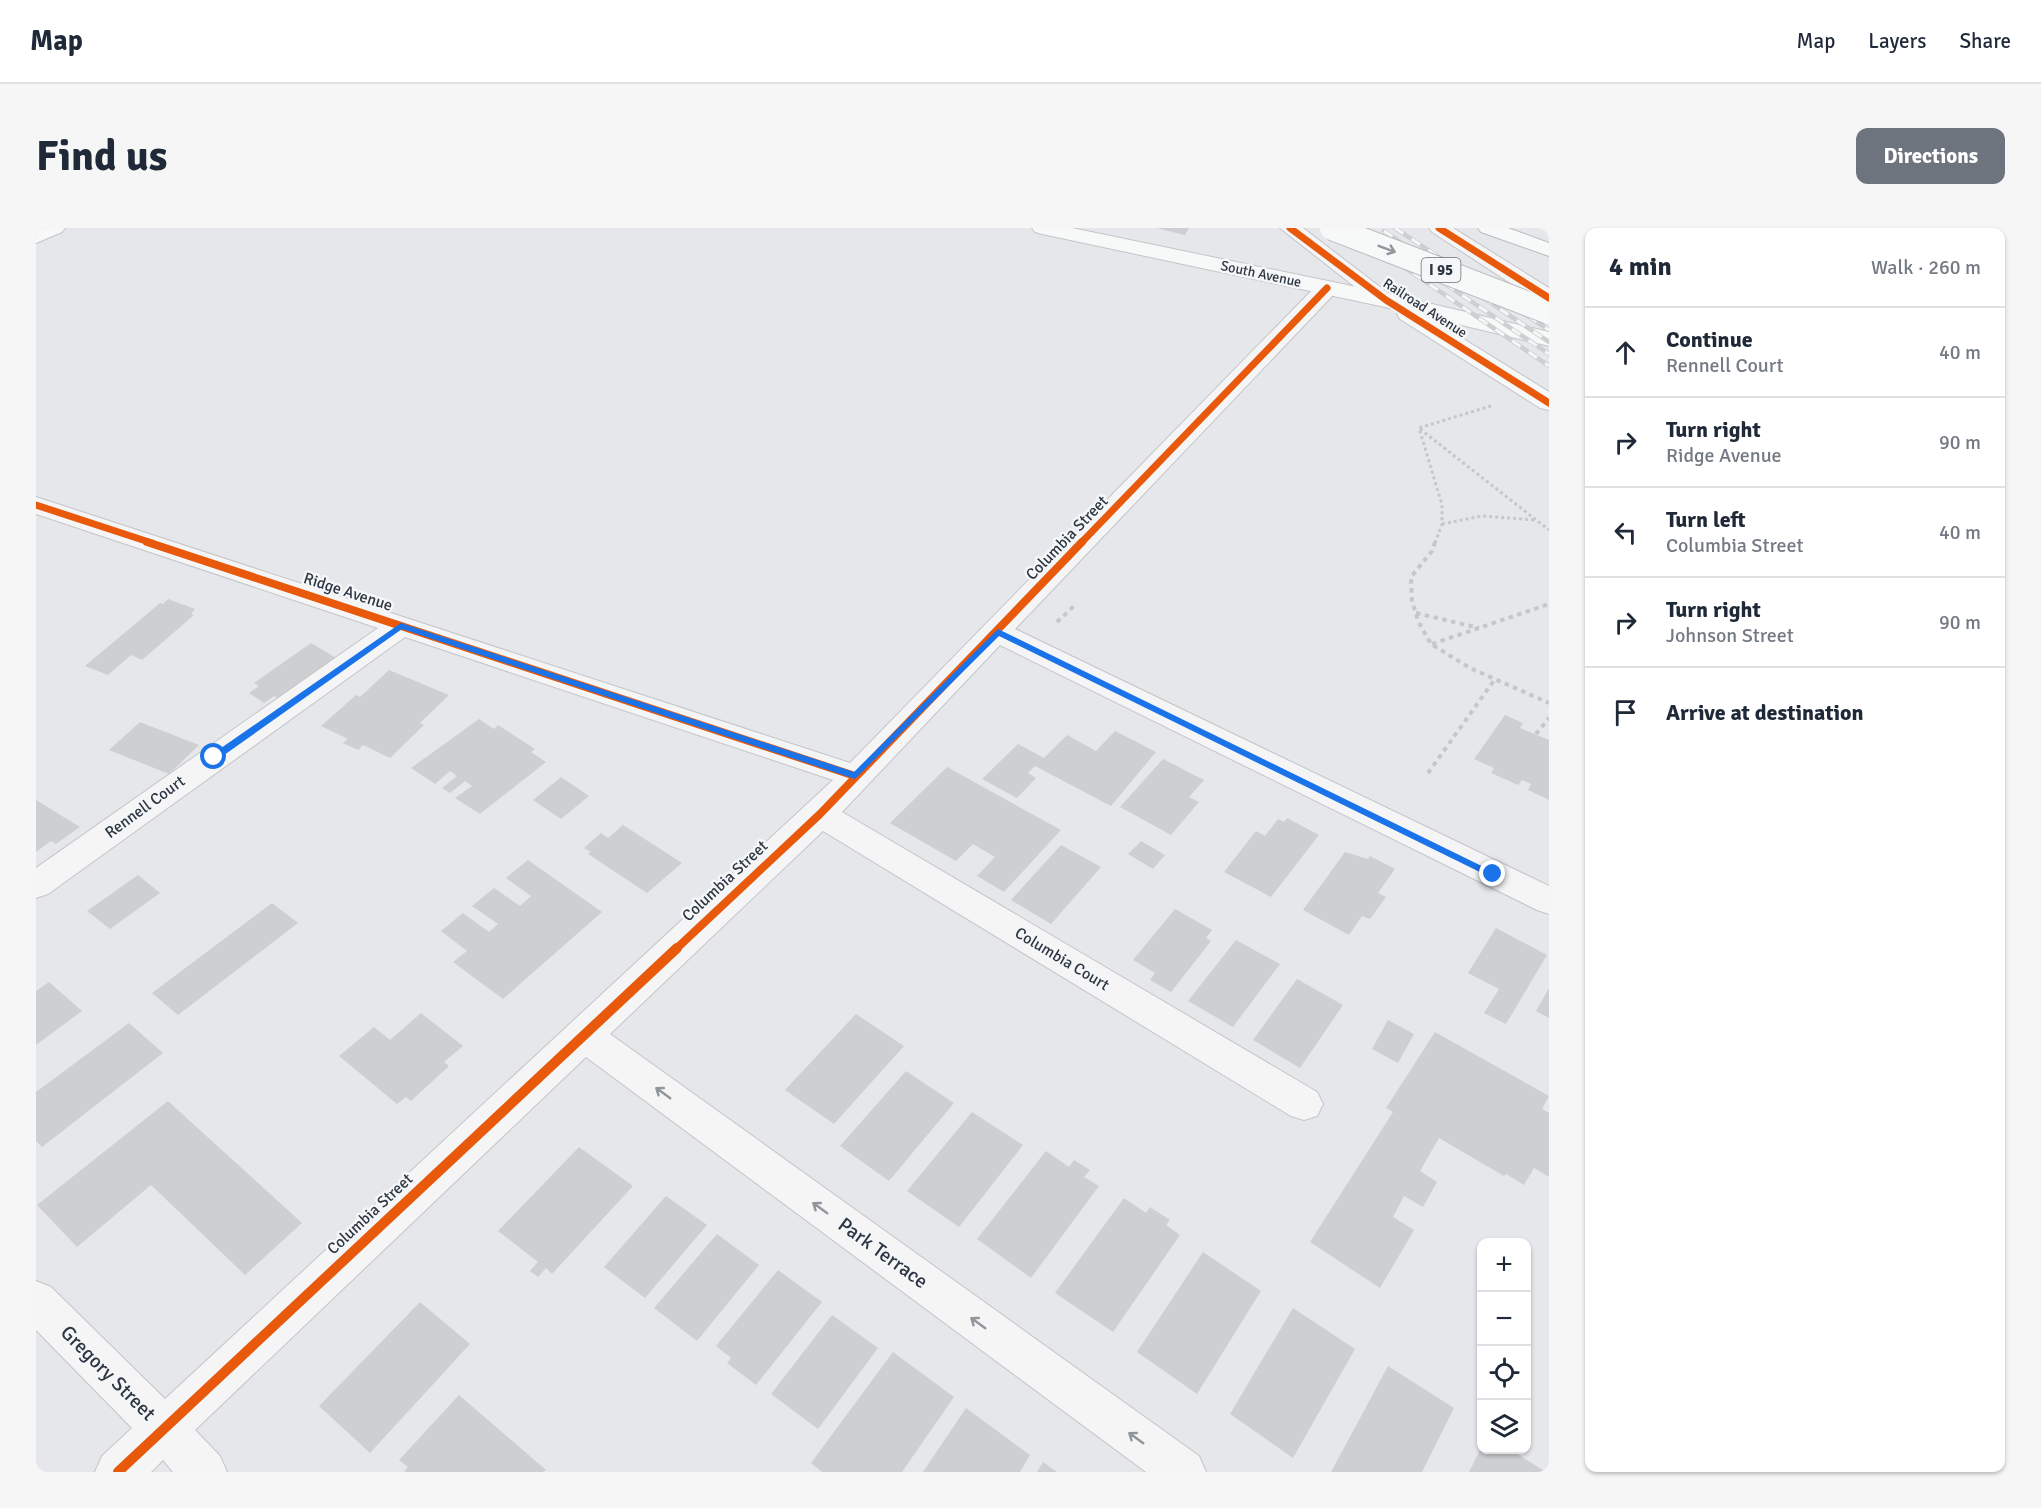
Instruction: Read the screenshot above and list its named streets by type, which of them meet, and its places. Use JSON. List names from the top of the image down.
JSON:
{
  "streets": {
    "main road": ["I 95", "South Avenue", "Railroad Avenue"],
    "street": [
      "Columbia Street",
      "Ridge Avenue",
      "Rennell Court",
      "Columbia Court",
      "Park Terrace",
      "Gregory Street"
    ]
  },
  "crossings": [
    ["South Avenue", "Railroad Avenue"],
    ["South Avenue", "Columbia Street"],
    ["Columbia Street", "Ridge Avenue"],
    ["Columbia Street", "Columbia Court"],
    ["Columbia Street", "Park Terrace"],
    ["Columbia Street", "Gregory Street"],
    ["Ridge Avenue", "Rennell Court"]
  ],
  "one_way": ["Park Terrace"],
  "page": {
    "header": "Map",
    "nav": ["Map", "Layers", "Share"],
    "buttons": "Directions",
    "title": "Find us",
    "heading": ["4 min", "Walk · 260 m"],
    "list": [
      ["Continue", "Rennell Court", "40 m"],
      ["Turn right", "Ridge Avenue", "90 m"],
      ["Turn left", "Columbia Street", "40 m"],
      ["Turn right", "Johnson Street", "90 m"],
      "Arrive at destination"
    ],
    "map_buttons": ["+", "−"]
  }
}
